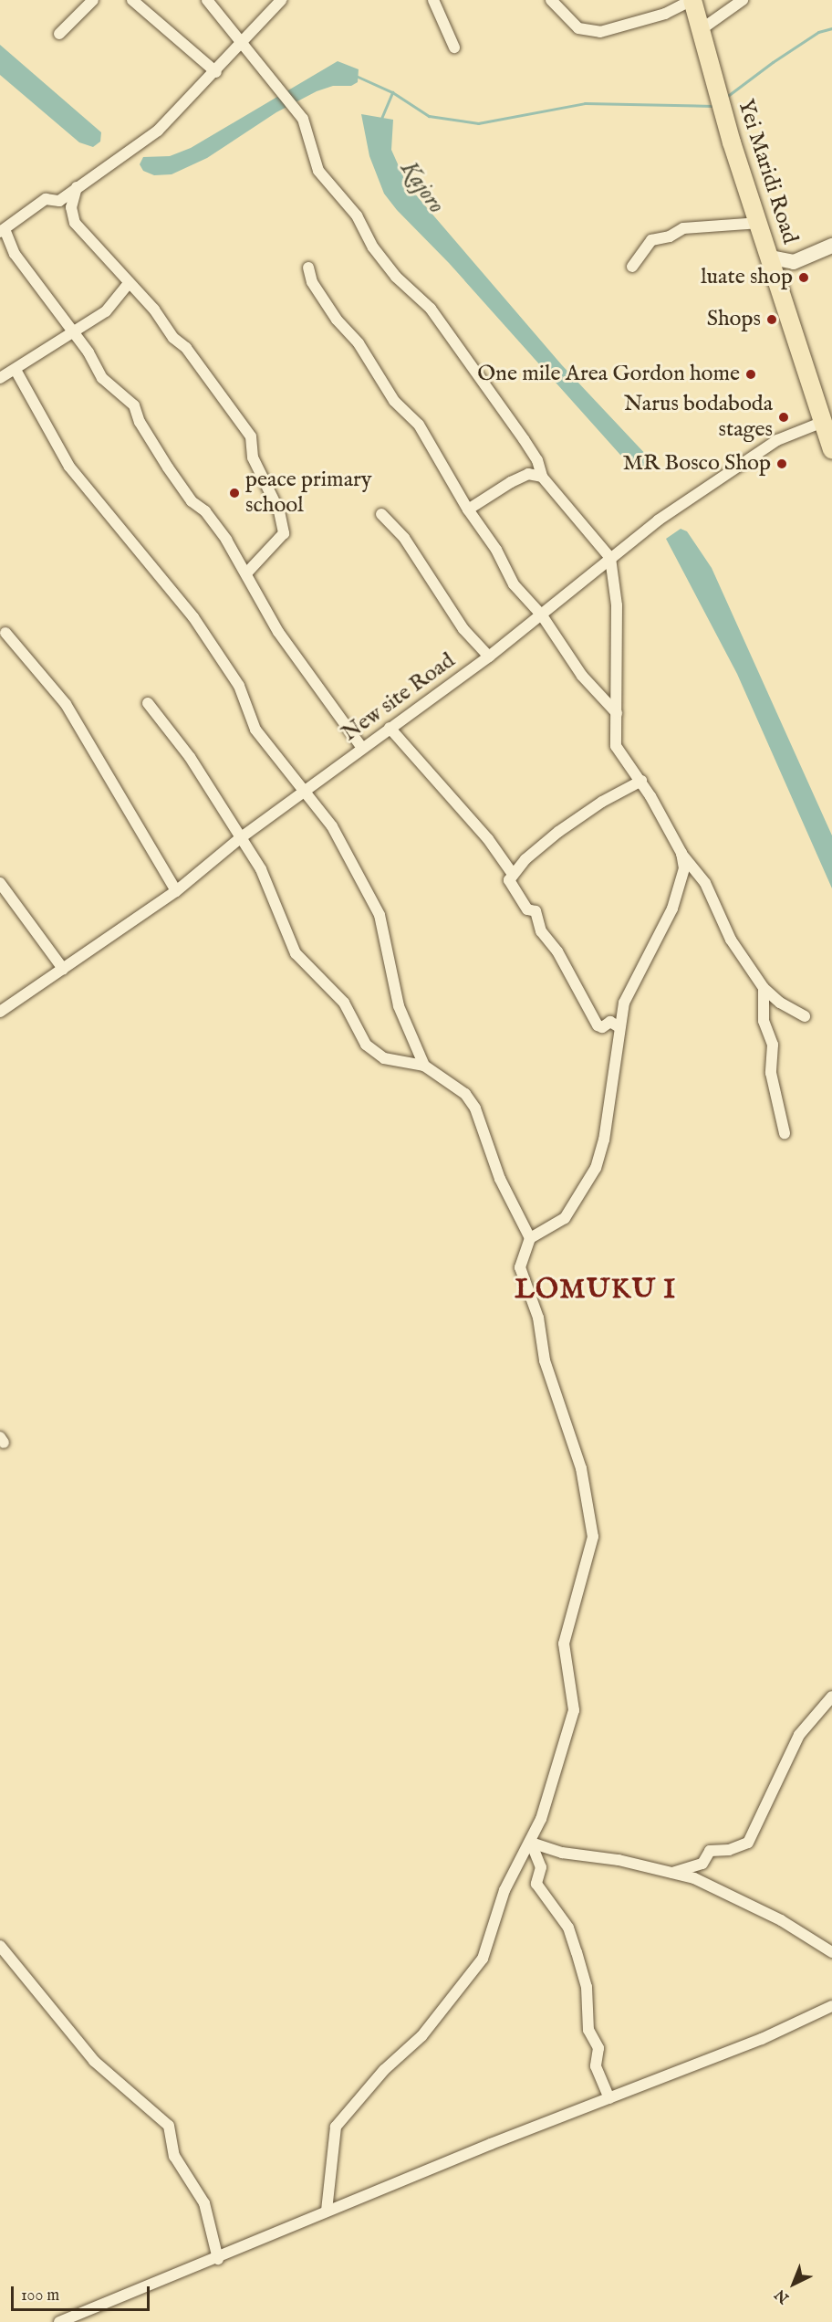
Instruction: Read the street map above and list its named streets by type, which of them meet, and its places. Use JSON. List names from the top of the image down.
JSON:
{
  "streets": {
    "main road": ["Yei Maridi Road"],
    "street": ["New site Road"]
  },
  "crossings": [
    ["Yei Maridi Road", "New site Road"]
  ],
  "districts": ["LOMUKU I"],
  "water": ["Kajoro"],
  "places": [
    "luate shop",
    "Shops",
    "One mile Area Gordon home",
    "Narus bodaboda stages",
    "MR Bosco Shop",
    "peace primary school"
  ],
  "scale_bar": "100 m",
  "north": "bottom left"
}
